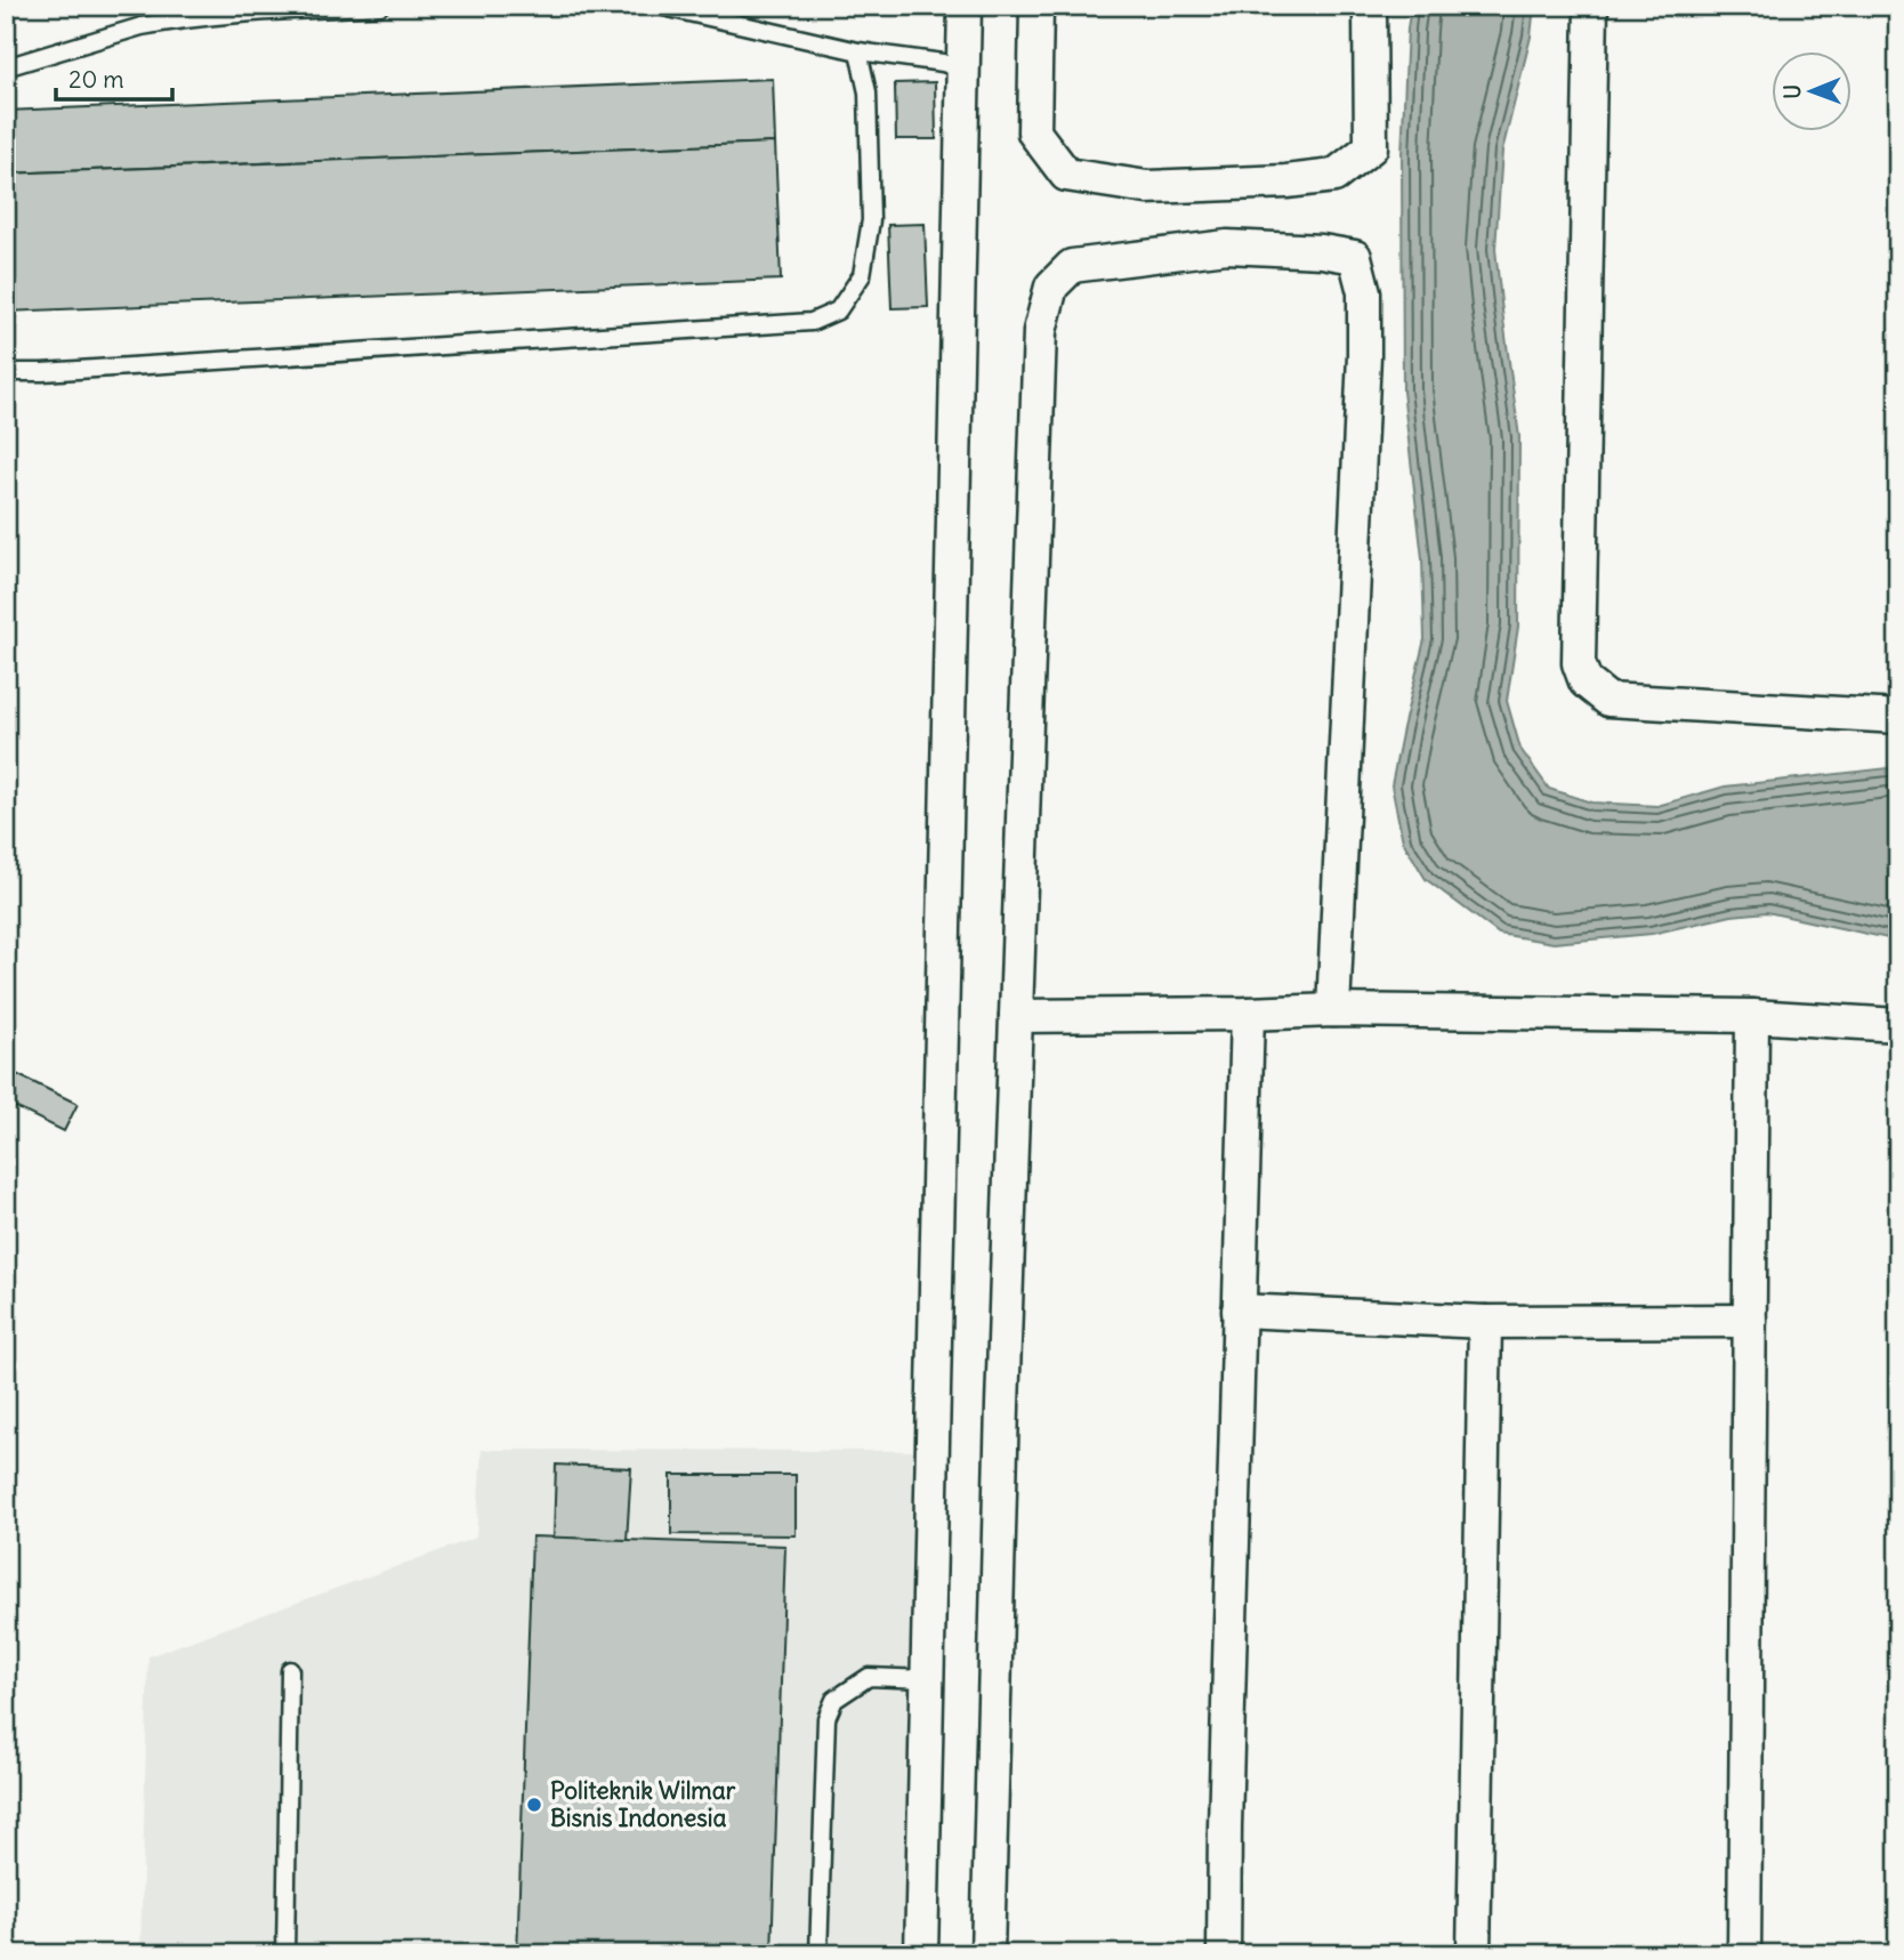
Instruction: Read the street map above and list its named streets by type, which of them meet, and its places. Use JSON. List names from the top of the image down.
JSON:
{
  "places": ["Politeknik Wilmar Bisnis Indonesia"],
  "scale_bar": "20 m",
  "north": "left"
}
